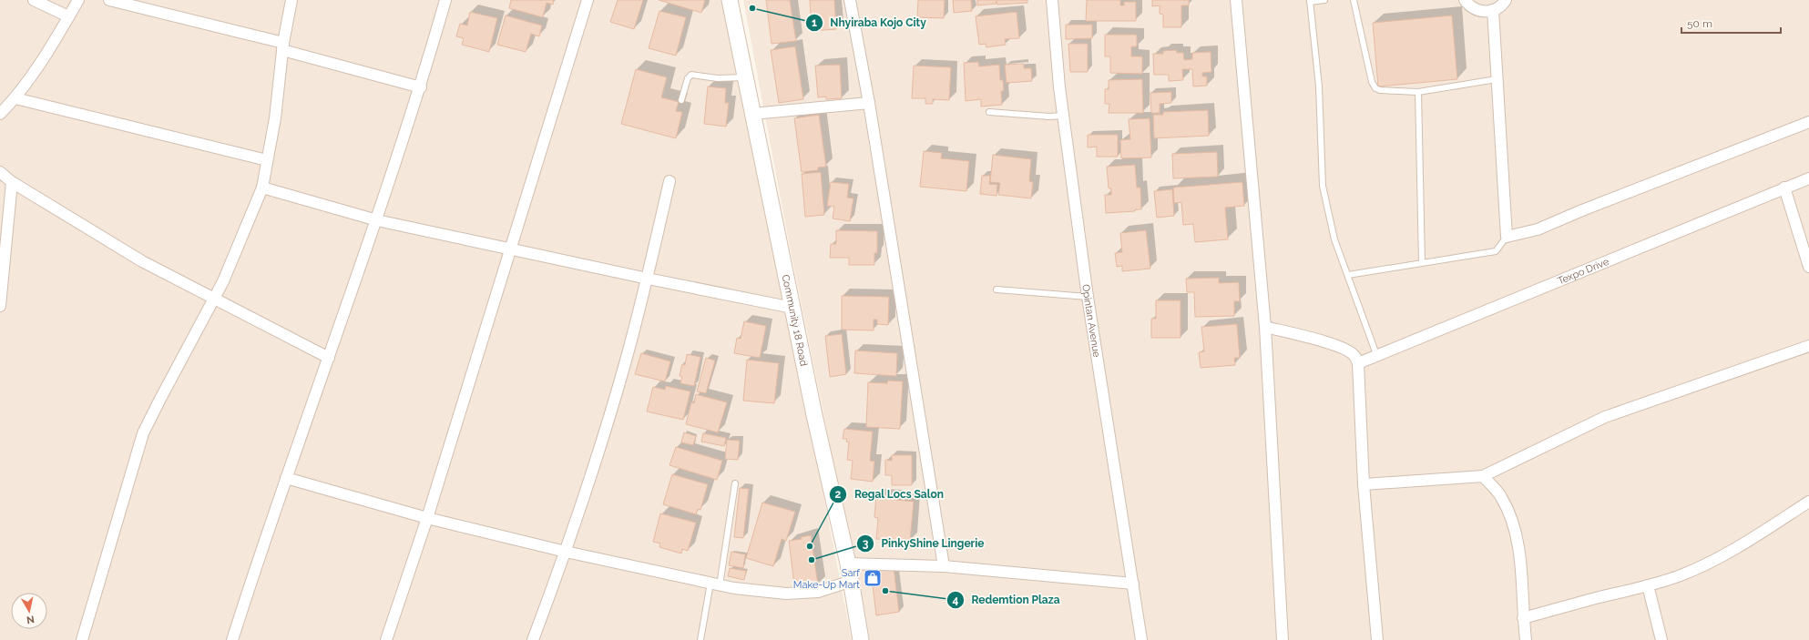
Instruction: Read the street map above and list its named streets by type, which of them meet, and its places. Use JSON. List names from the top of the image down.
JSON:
{
  "streets": {
    "main road": ["Community 18 Road"],
    "street": ["Texpo Drive", "Opintan Avenue"]
  },
  "places": {
    "other": [
      "Nhyiraba Kojo City",
      "Regal Locs Salon",
      "PinkyShine Lingerie",
      "Redemtion Plaza"
    ],
    "shop": ["Sarf Make-Up Mart"]
  },
  "scale_bar": "50 m",
  "north": "bottom"
}
